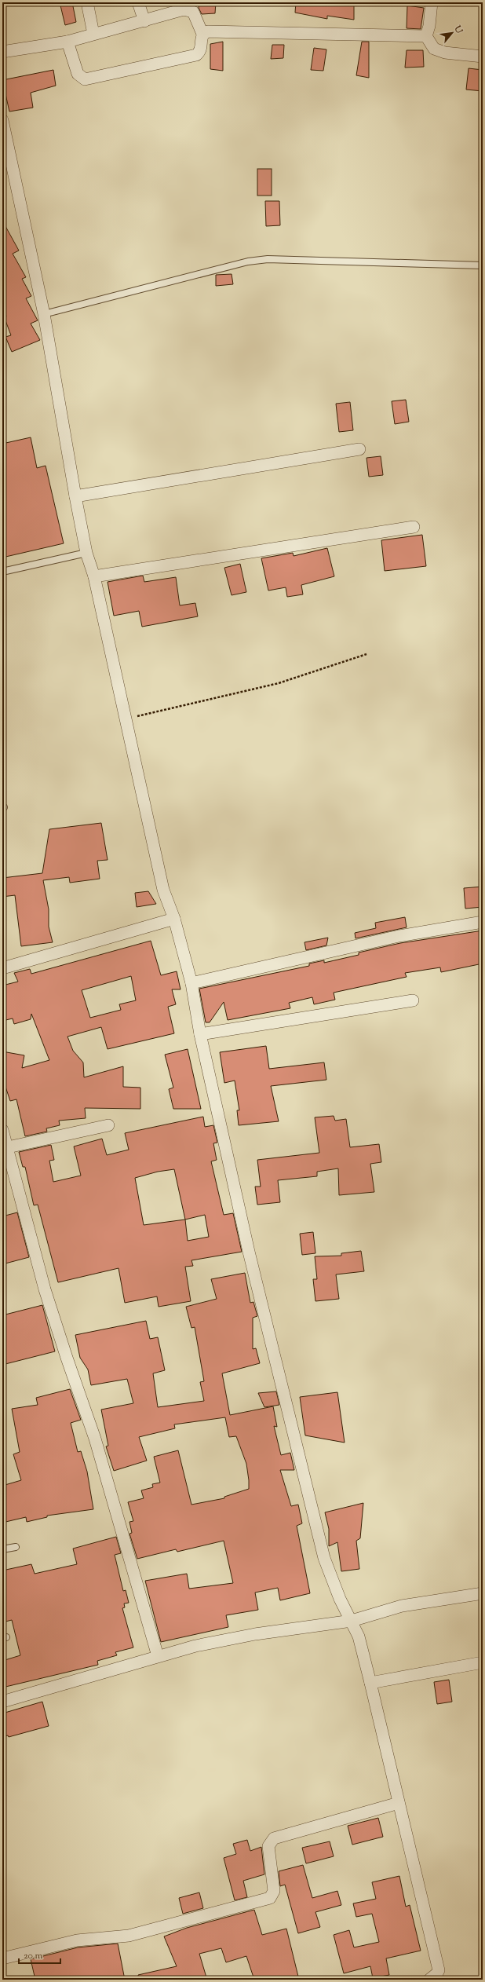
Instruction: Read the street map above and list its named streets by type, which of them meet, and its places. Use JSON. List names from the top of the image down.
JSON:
{
  "scale_bar": "20 m",
  "north": "top right"
}
